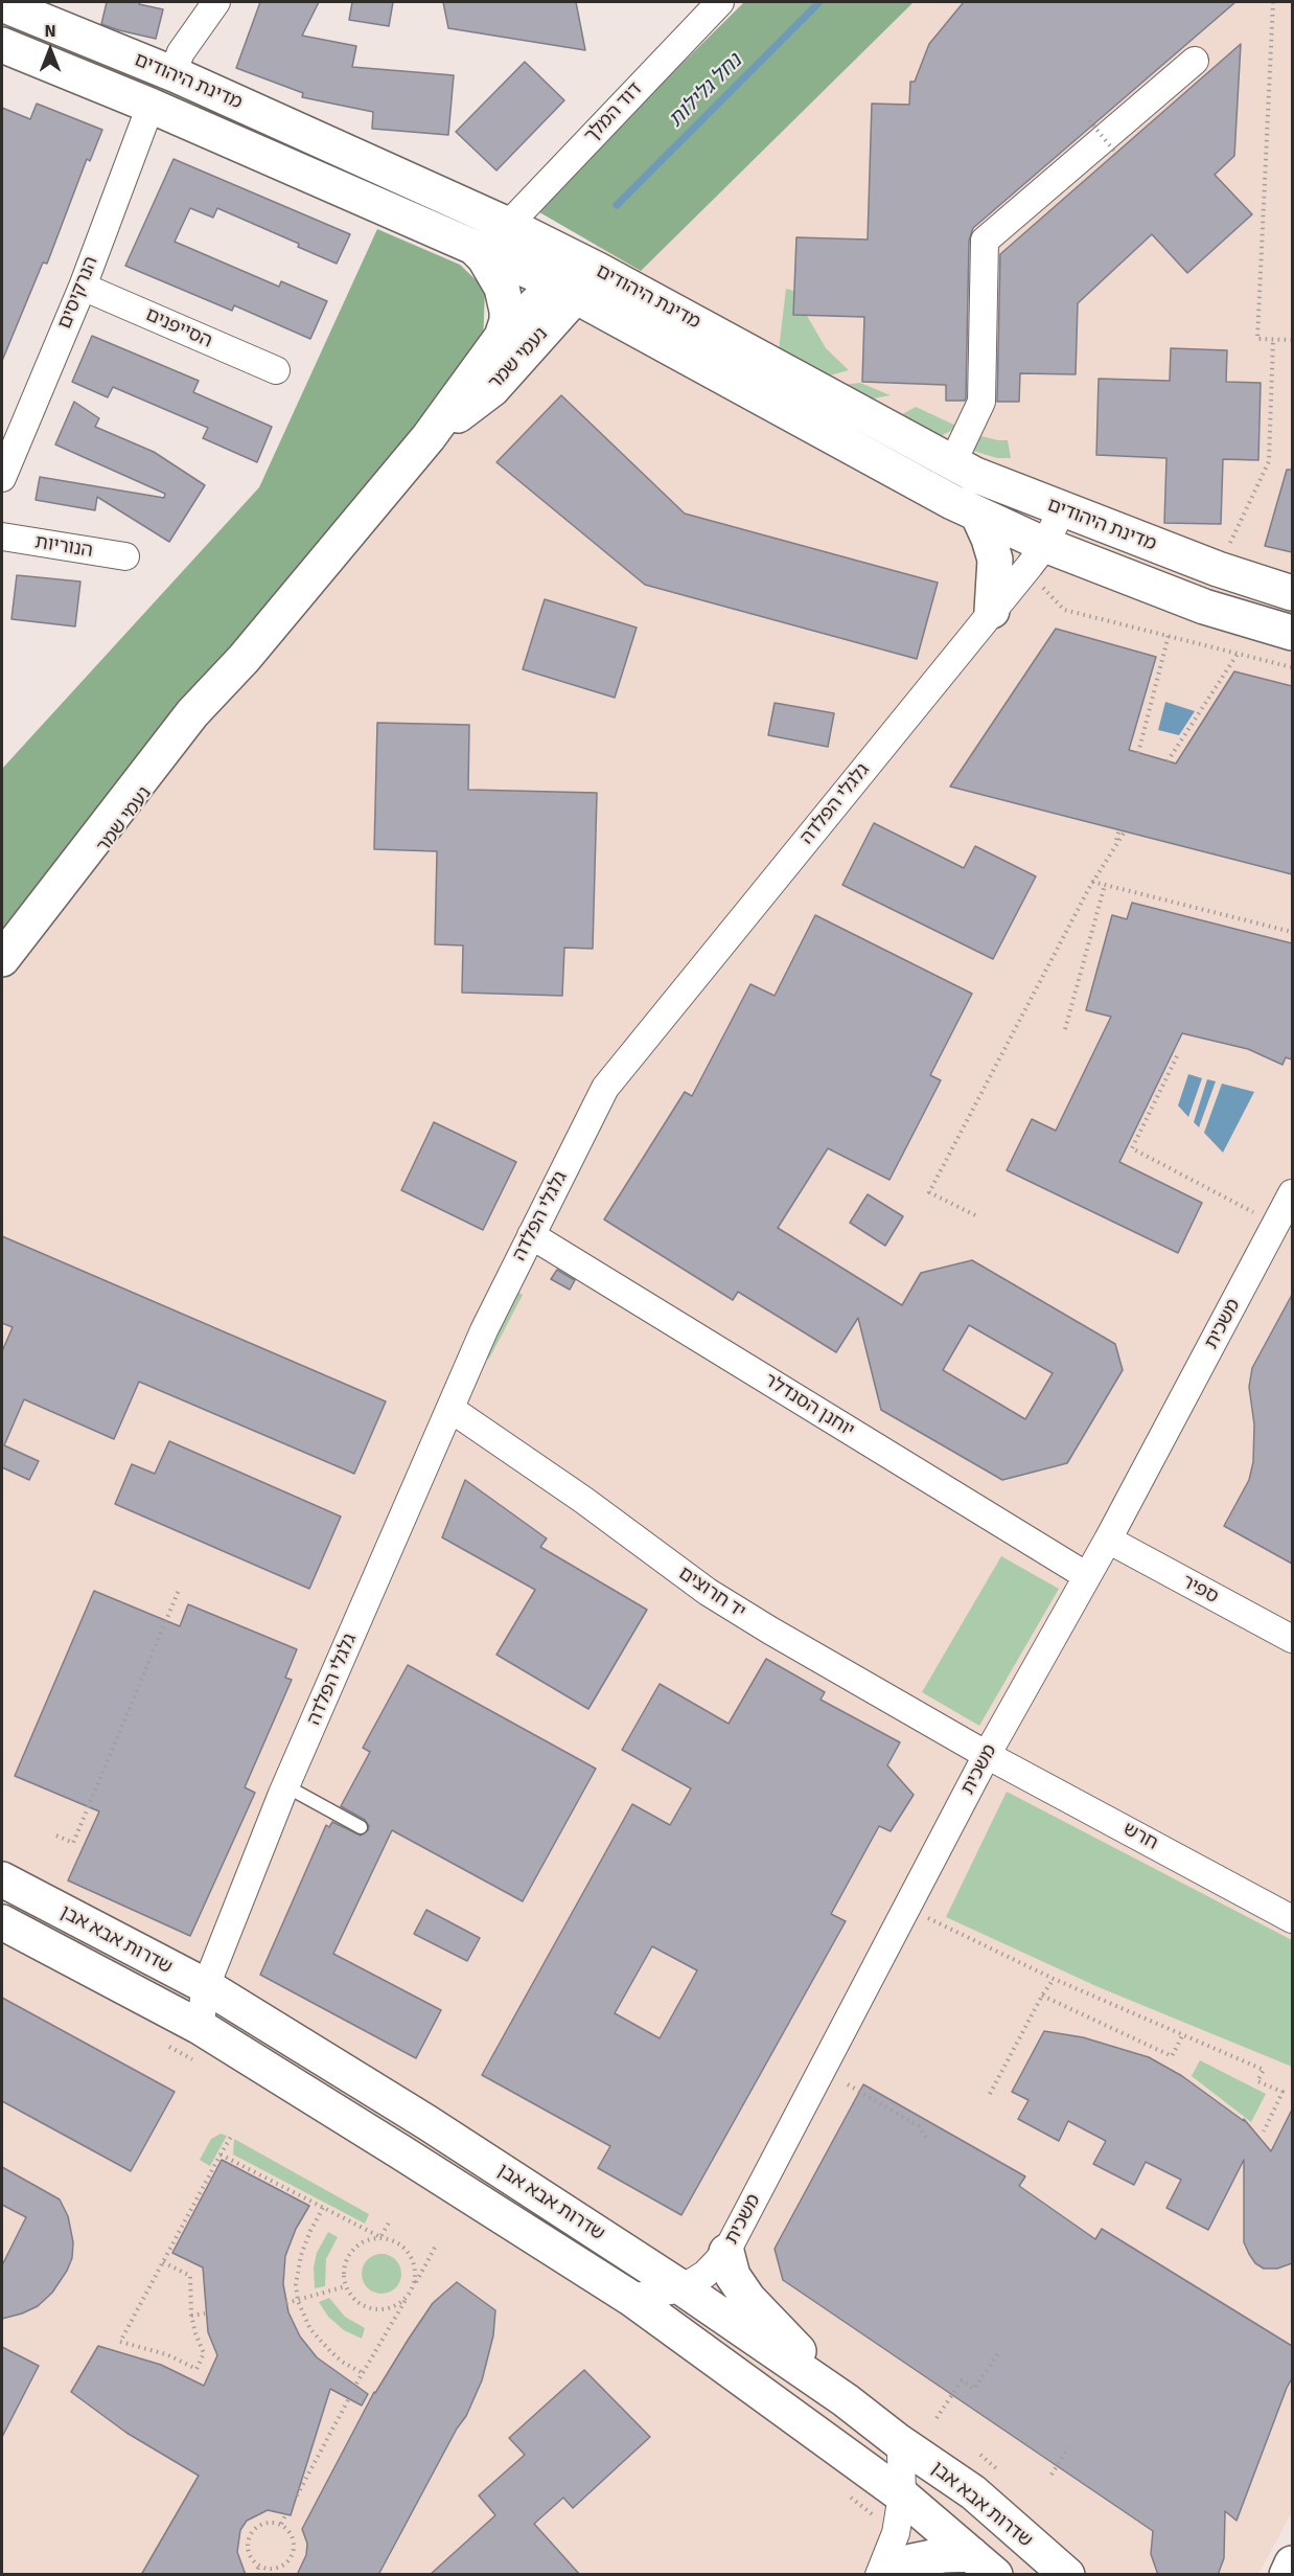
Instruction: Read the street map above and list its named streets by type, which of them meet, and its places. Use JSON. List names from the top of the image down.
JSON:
{
  "streets": {
    "street": [
      "מדינת היהודים",
      "דוד המלך",
      "הנרקיסים",
      "הסייפנים",
      "נעמי שמר",
      "הנוריות",
      "גלגלי הפלדה",
      "משכית",
      "יוחנן הסנדלר",
      "ספיר",
      "יד חרוצים",
      "חרש",
      "שדרות אבא אבן"
    ]
  },
  "crossings": [
    ["מדינת היהודים", "דוד המלך"],
    ["מדינת היהודים", "הנרקיסים"],
    ["מדינת היהודים", "נעמי שמר"],
    ["מדינת היהודים", "גלגלי הפלדה"],
    ["הנרקיסים", "הסייפנים"],
    ["גלגלי הפלדה", "יוחנן הסנדלר"],
    ["גלגלי הפלדה", "יד חרוצים"],
    ["גלגלי הפלדה", "שדרות אבא אבן"],
    ["משכית", "יוחנן הסנדלר"],
    ["משכית", "ספיר"],
    ["משכית", "יד חרוצים"],
    ["משכית", "חרש"],
    ["משכית", "שדרות אבא אבן"],
    ["יד חרוצים", "חרש"]
  ],
  "water": ["נחל גלילות"],
  "north": "top"
}
